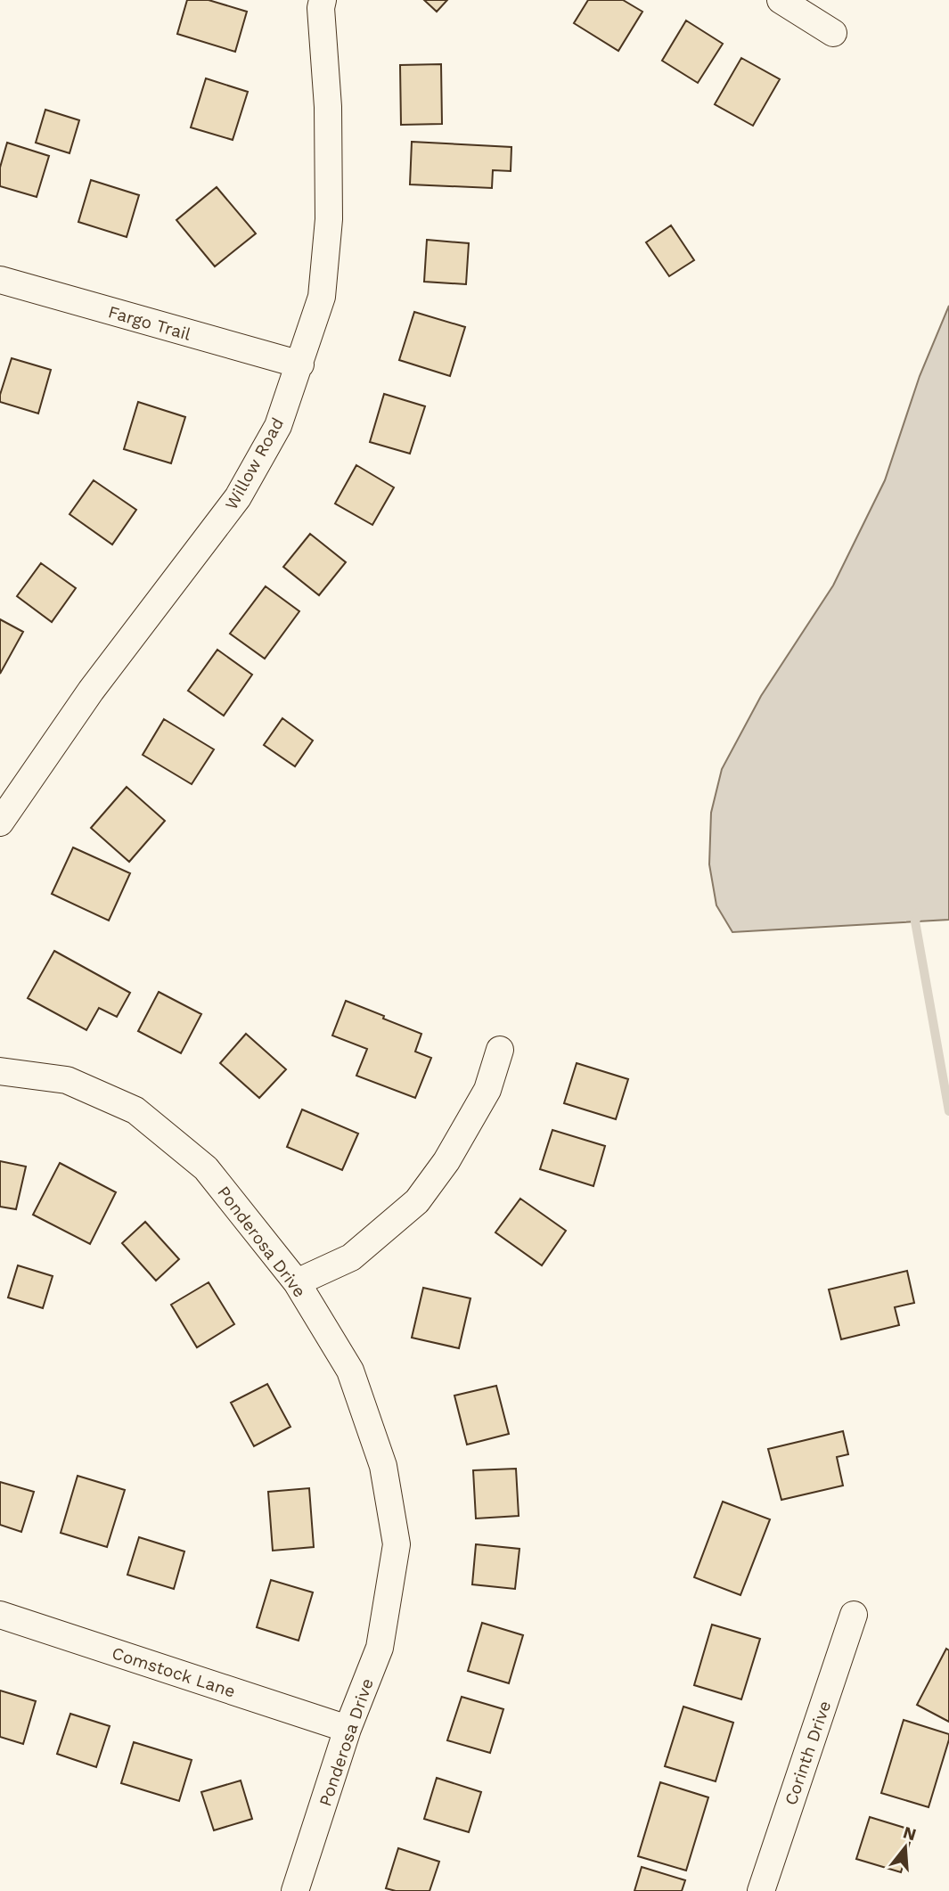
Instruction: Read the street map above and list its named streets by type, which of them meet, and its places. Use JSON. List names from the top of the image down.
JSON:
{
  "streets": {
    "street": [
      "Fargo Trail",
      "Willow Road",
      "Ponderosa Drive",
      "Comstock Lane",
      "Corinth Drive"
    ]
  },
  "crossings": [
    ["Fargo Trail", "Willow Road"],
    ["Ponderosa Drive", "Comstock Lane"]
  ],
  "north": "top"
}
